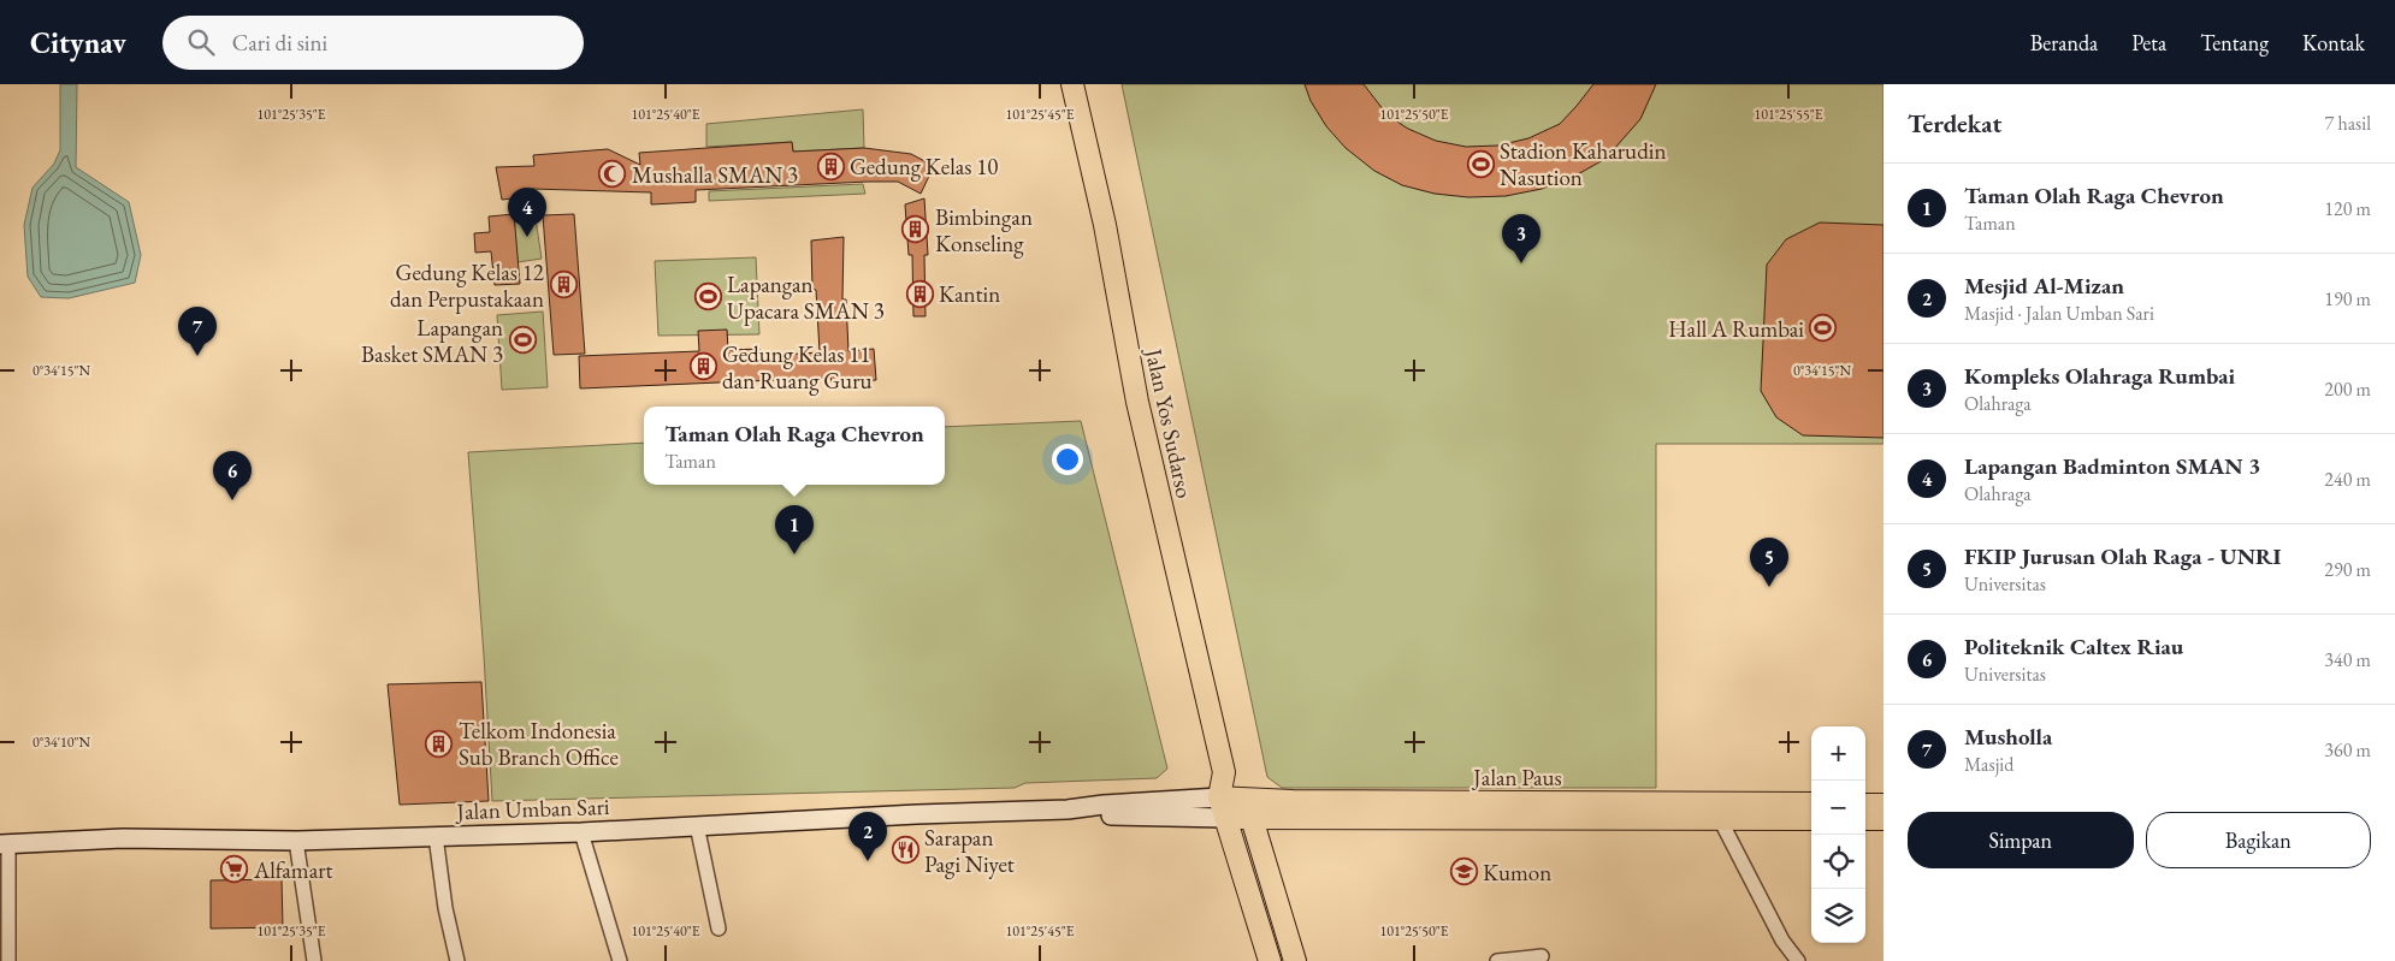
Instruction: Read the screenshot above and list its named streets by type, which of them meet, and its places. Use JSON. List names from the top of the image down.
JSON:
{
  "streets": {
    "main road": ["Jalan Yos Sudarso", "Jalan Paus", "Jalan Umban Sari"]
  },
  "crossings": [
    ["Jalan Yos Sudarso", "Jalan Paus"],
    ["Jalan Yos Sudarso", "Jalan Umban Sari"],
    ["Jalan Paus", "Jalan Umban Sari"]
  ],
  "places": {
    "sports": [
      "Stadion Kaharudin Nasution",
      "Lapangan Upacara SMAN 3",
      "Hall A Rumbai",
      "Lapangan Basket SMAN 3"
    ],
    "building": [
      "Gedung Kelas 10",
      "Bimbingan Konseling",
      "Gedung Kelas 12 dan Perpustakaan",
      "Kantin",
      "Gedung Kelas 11 dan Ruang Guru",
      "Telkom Indonesia Sub Branch Office"
    ],
    "mosque": ["Mushalla SMAN 3"],
    "restaurant": ["Sarapan Pagi Niyet"],
    "supermarket": ["Alfamart"],
    "school or university": ["Kumon"]
  },
  "page": {
    "header": "Citynav",
    "search": "Cari di sini",
    "nav": [
      "Beranda",
      "Peta",
      "Tentang",
      "Kontak"
    ],
    "heading": ["Terdekat", "7 hasil"],
    "list": [
      {
        "mark": "1",
        "name": "Taman Olah Raga Chevron",
        "note": "Taman",
        "value": "120 m"
      },
      {
        "mark": "2",
        "name": "Mesjid Al-Mizan",
        "note": "Masjid · Jalan Umban Sari",
        "value": "190 m"
      },
      {
        "mark": "3",
        "name": "Kompleks Olahraga Rumbai",
        "note": "Olahraga",
        "value": "200 m"
      },
      {
        "mark": "4",
        "name": "Lapangan Badminton SMAN 3",
        "note": "Olahraga",
        "value": "240 m"
      },
      {
        "mark": "5",
        "name": "FKIP Jurusan Olah Raga - UNRI",
        "note": "Universitas",
        "value": "290 m"
      },
      {
        "mark": "6",
        "name": "Politeknik Caltex Riau",
        "note": "Universitas",
        "value": "340 m"
      },
      {
        "mark": "7",
        "name": "Musholla",
        "note": "Masjid",
        "value": "360 m"
      }
    ],
    "pins": [
      "4",
      "3",
      "7",
      "6",
      "1",
      "5",
      "2"
    ],
    "popup": ["Taman Olah Raga Chevron", "Taman"],
    "map_buttons": ["+", "−"],
    "buttons": ["Simpan", "Bagikan"]
  },
  "coordinates": [
    "101°25'35\"E",
    "101°25'40\"E",
    "101°25'45\"E",
    "101°25'50\"E",
    "101°25'55\"E",
    "0°34'15\"N",
    "0°34'10\"N"
  ]
}
